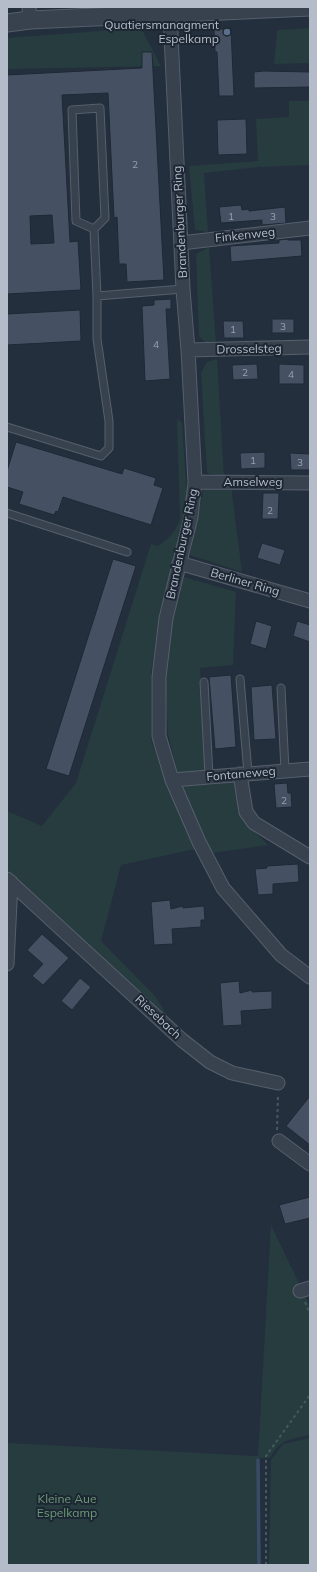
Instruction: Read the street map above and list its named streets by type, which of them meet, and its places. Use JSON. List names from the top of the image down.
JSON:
{
  "streets": {
    "street": [
      "Brandenburger Ring",
      "Finkenweg",
      "Drosselsteg",
      "Amselweg",
      "Berliner Ring",
      "Fontaneweg",
      "Riesebach"
    ]
  },
  "crossings": [
    ["Brandenburger Ring", "Finkenweg"],
    ["Brandenburger Ring", "Drosselsteg"],
    ["Brandenburger Ring", "Amselweg"],
    ["Brandenburger Ring", "Berliner Ring"],
    ["Brandenburger Ring", "Fontaneweg"]
  ],
  "parks": ["Kleine Aue Espelkamp"],
  "places": ["Quatiersmanagment Espelkamp"],
  "house_numbers": [
    "2",
    "1",
    "3",
    "3",
    "1",
    "4",
    "2",
    "4",
    "1",
    "3",
    "2",
    "2"
  ]
}
